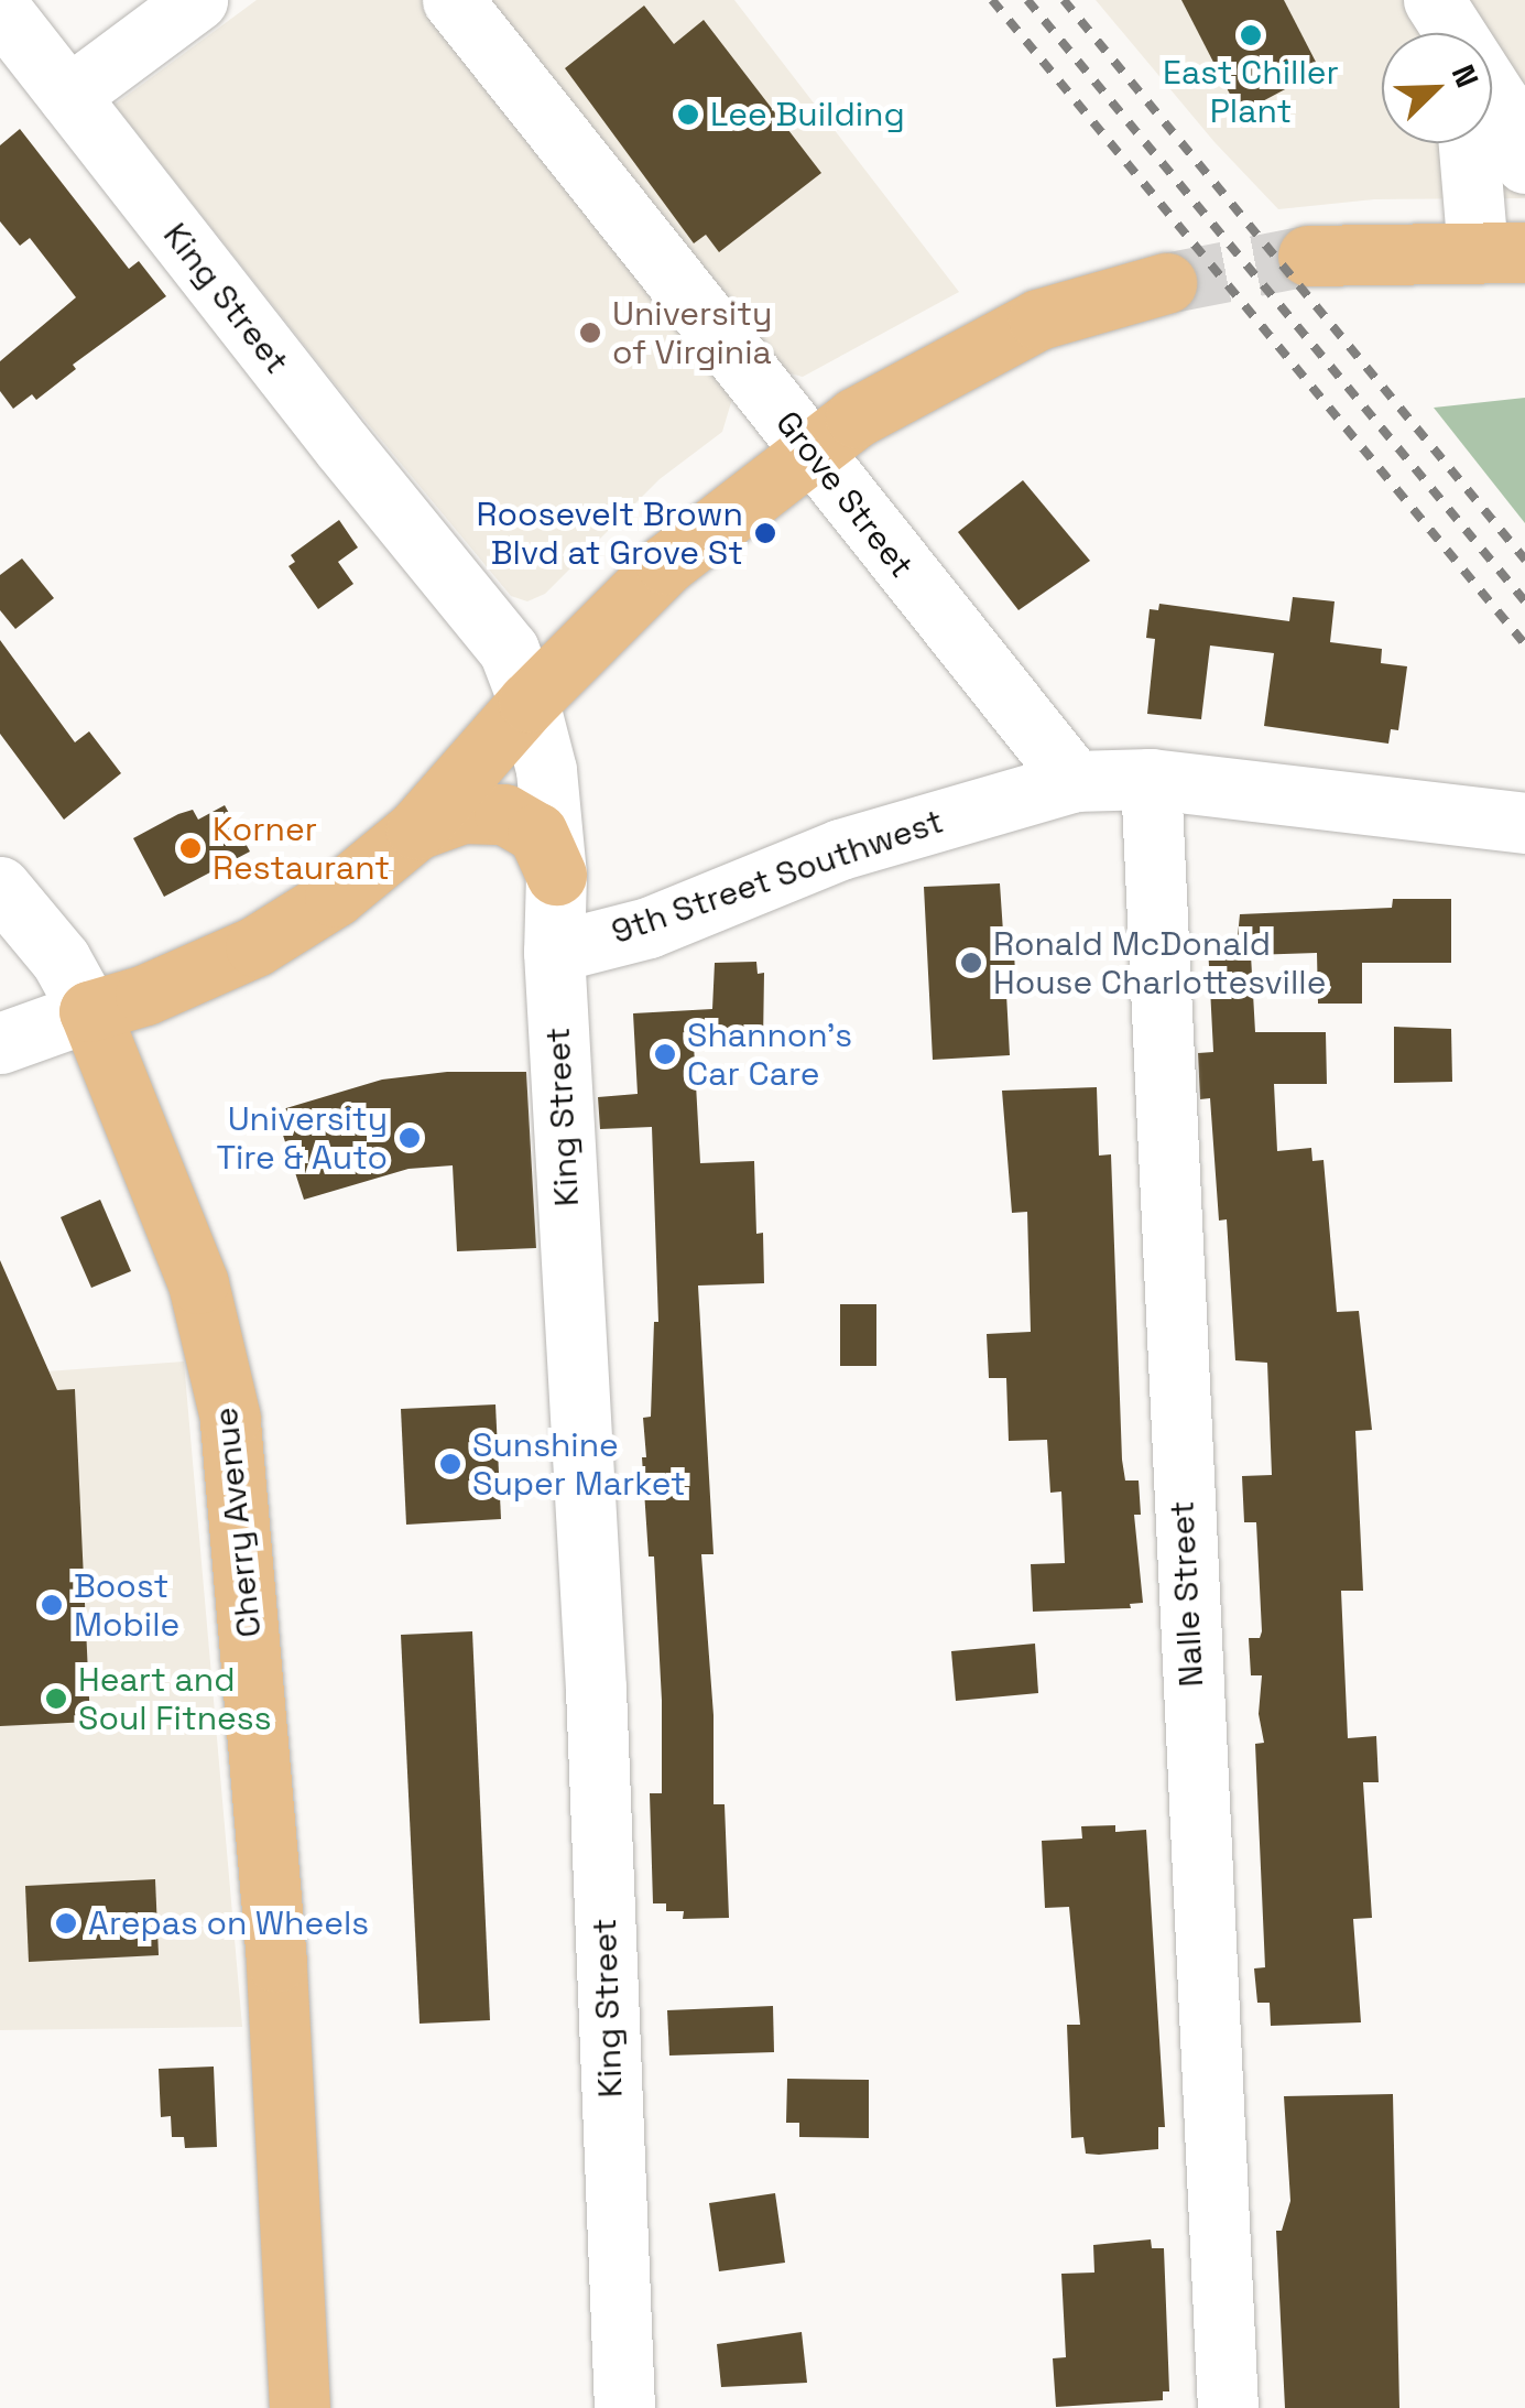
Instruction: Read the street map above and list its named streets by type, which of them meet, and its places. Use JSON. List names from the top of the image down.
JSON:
{
  "streets": {
    "main road": ["Cherry Avenue"],
    "street": [
      "King Street",
      "Grove Street",
      "9th Street Southwest",
      "Nalle Street"
    ]
  },
  "crossings": [
    ["King Street", "9th Street Southwest"],
    ["Grove Street", "9th Street Southwest"],
    ["9th Street Southwest", "Nalle Street"]
  ],
  "places": [
    "East Chiller Plant",
    "Lee Building",
    "University of Virginia",
    "Roosevelt Brown Blvd at Grove St",
    "Korner Restaurant",
    "Ronald McDonald House Charlottesville",
    "Shannon's Car Care",
    "University Tire & Auto",
    "Sunshine Super Market",
    "Boost Mobile",
    "Heart and Soul Fitness",
    "Arepas on Wheels"
  ],
  "north": "top right"
}
